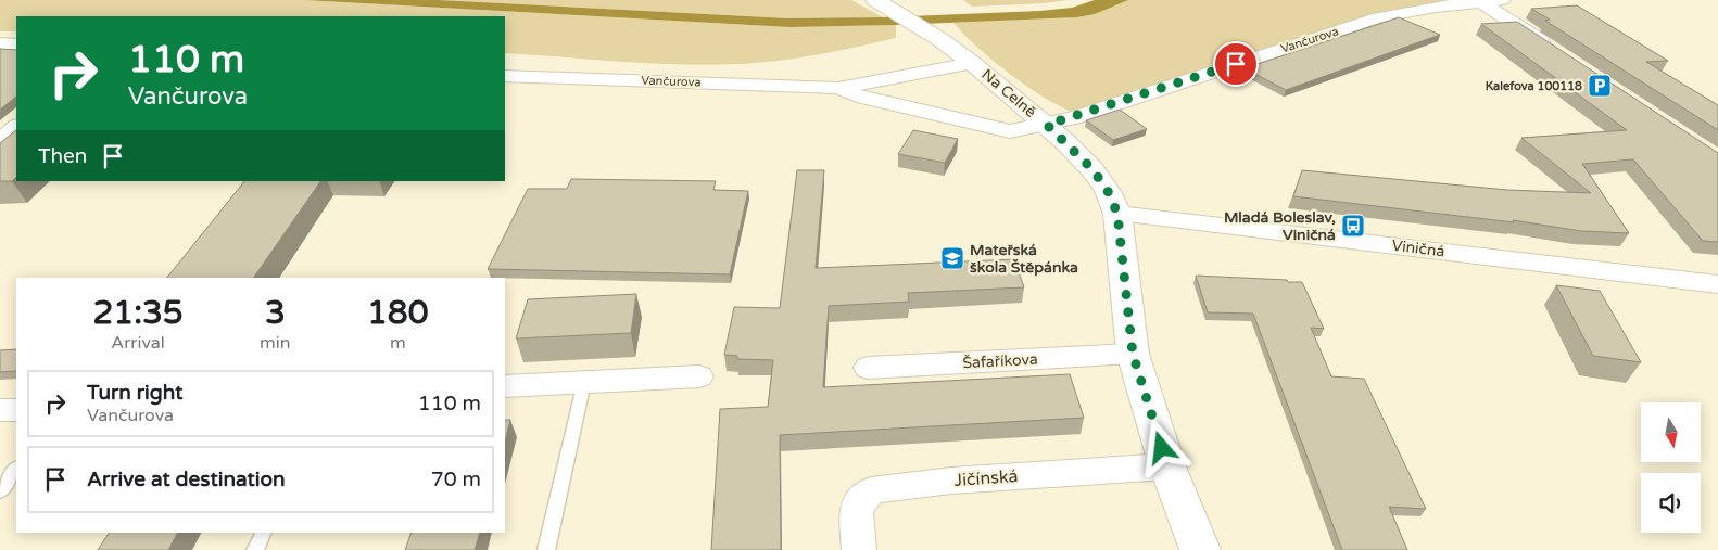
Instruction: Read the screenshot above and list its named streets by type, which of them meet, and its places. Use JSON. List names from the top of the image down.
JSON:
{
  "streets": {
    "street": [
      "Vančurova",
      "Na Celně",
      "Viničná",
      "Šafaříkova",
      "Jičínská"
    ]
  },
  "crossings": [
    ["Vančurova", "Na Celně"],
    ["Na Celně", "Viničná"],
    ["Na Celně", "Šafaříkova"],
    ["Na Celně", "Jičínská"]
  ],
  "places": {
    "parking": ["Kalefova 100118"],
    "bus stop": ["Mladá Boleslav, Viničná"],
    "school or university": ["Mateřská škola Štěpánka"]
  },
  "north": "bottom",
  "page": {
    "turn": ["110 m", "Vančurova"],
    "then": "Then",
    "eta": [
      "21:35",
      "Arrival",
      "3",
      "min",
      "180",
      "m"
    ],
    "list": [
      {
        "name": "Turn right",
        "note": "Vančurova",
        "value": "110 m"
      },
      {
        "name": "Arrive at destination",
        "value": "70 m"
      }
    ]
  }
}
